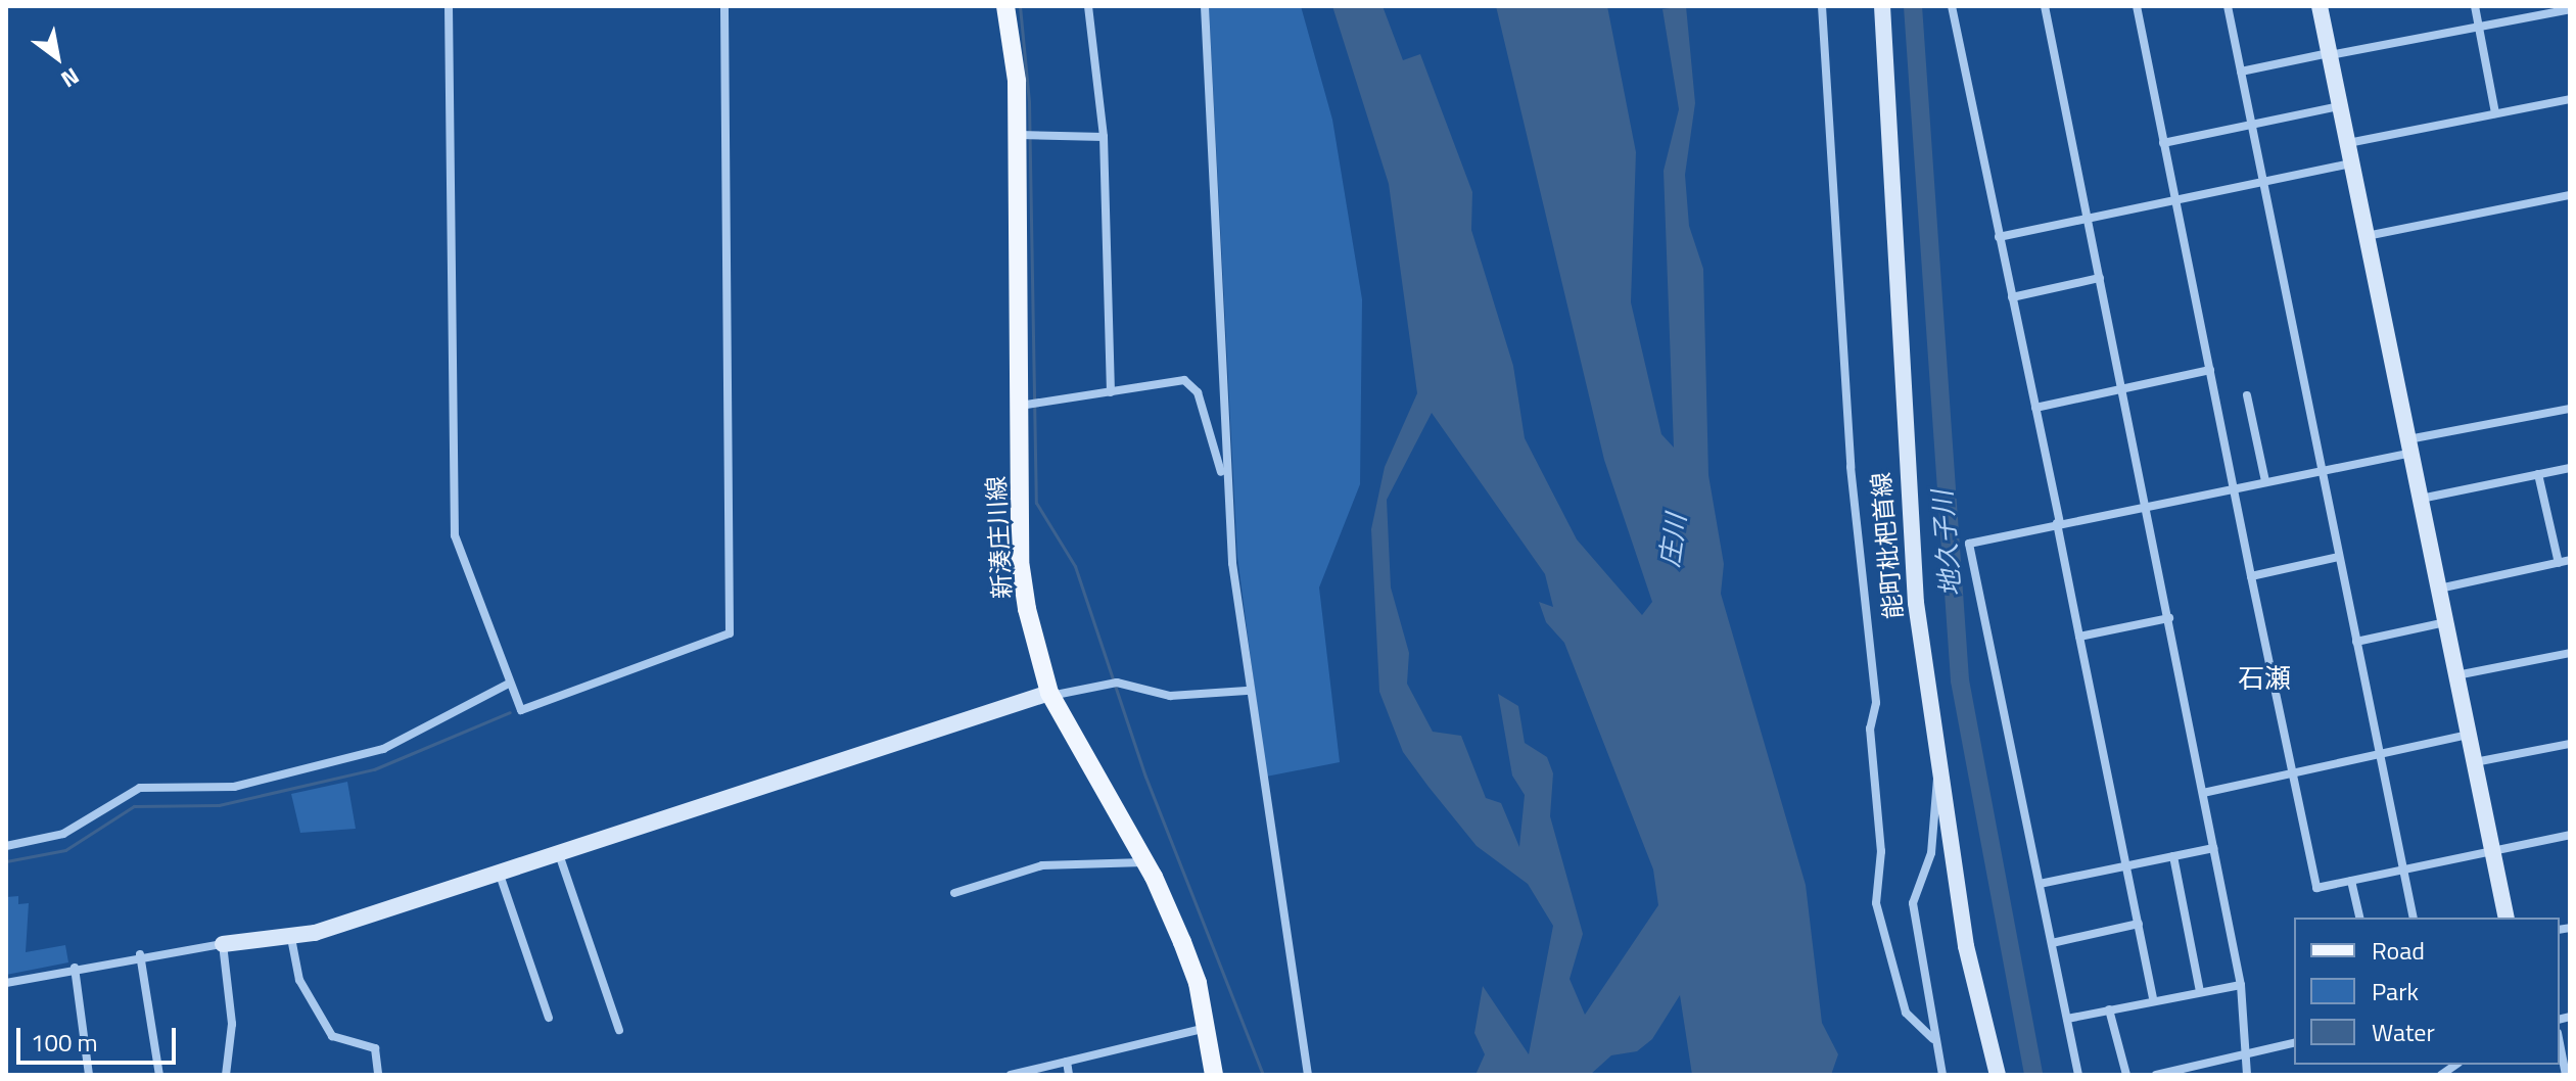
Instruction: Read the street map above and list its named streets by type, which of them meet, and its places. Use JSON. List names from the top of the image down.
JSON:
{
  "streets": {
    "main road": ["新湊庄川線"],
    "street": ["能町枇杷首線"]
  },
  "districts": ["石瀬"],
  "water": ["庄川", "地久子川"],
  "legend": ["Road", "Park", "Water"],
  "scale_bar": "100 m",
  "north": "bottom right"
}
